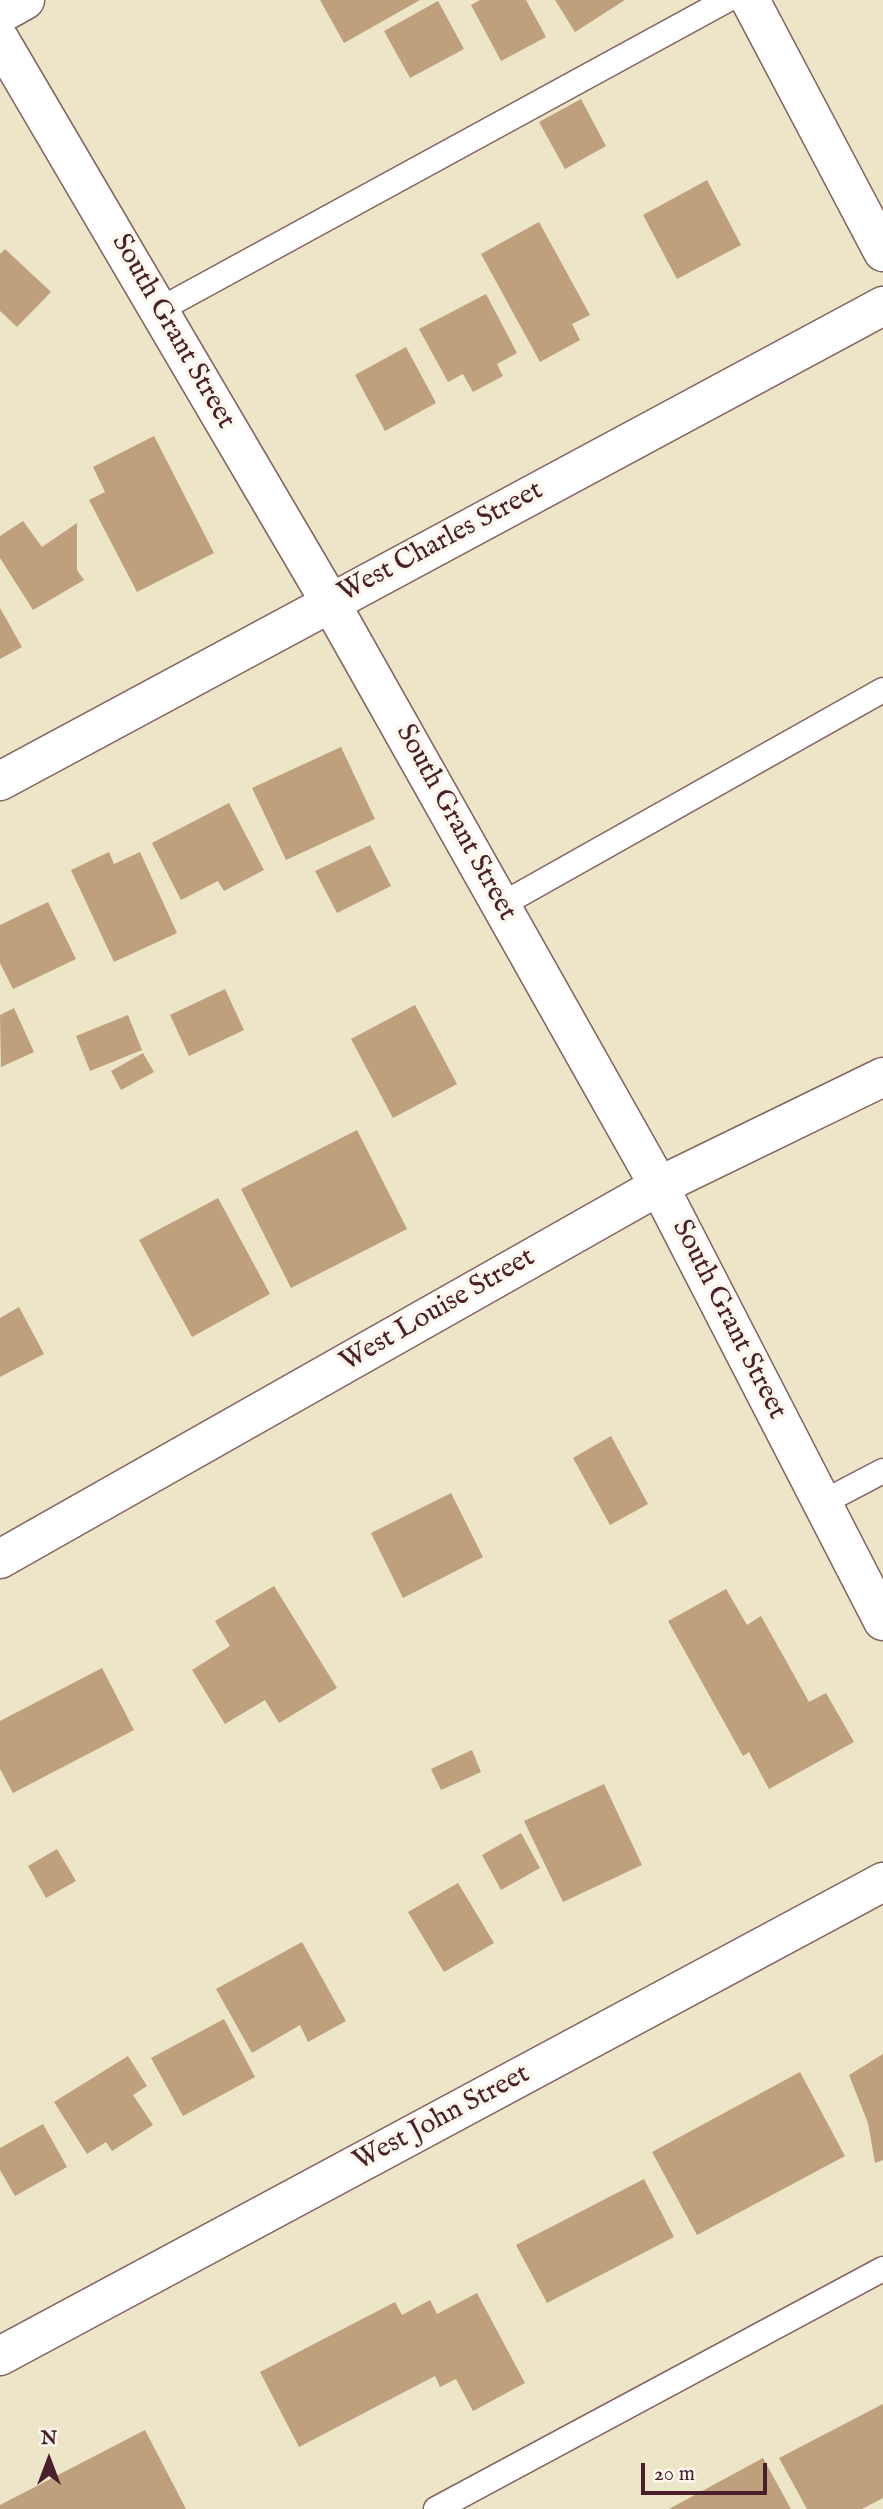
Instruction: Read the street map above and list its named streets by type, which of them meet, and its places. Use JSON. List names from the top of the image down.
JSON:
{
  "streets": {
    "street": [
      "South Grant Street",
      "West Charles Street",
      "West Louise Street",
      "West John Street"
    ]
  },
  "crossings": [
    ["South Grant Street", "West Charles Street"],
    ["South Grant Street", "West Louise Street"]
  ],
  "scale_bar": "20 m",
  "north": "top"
}
